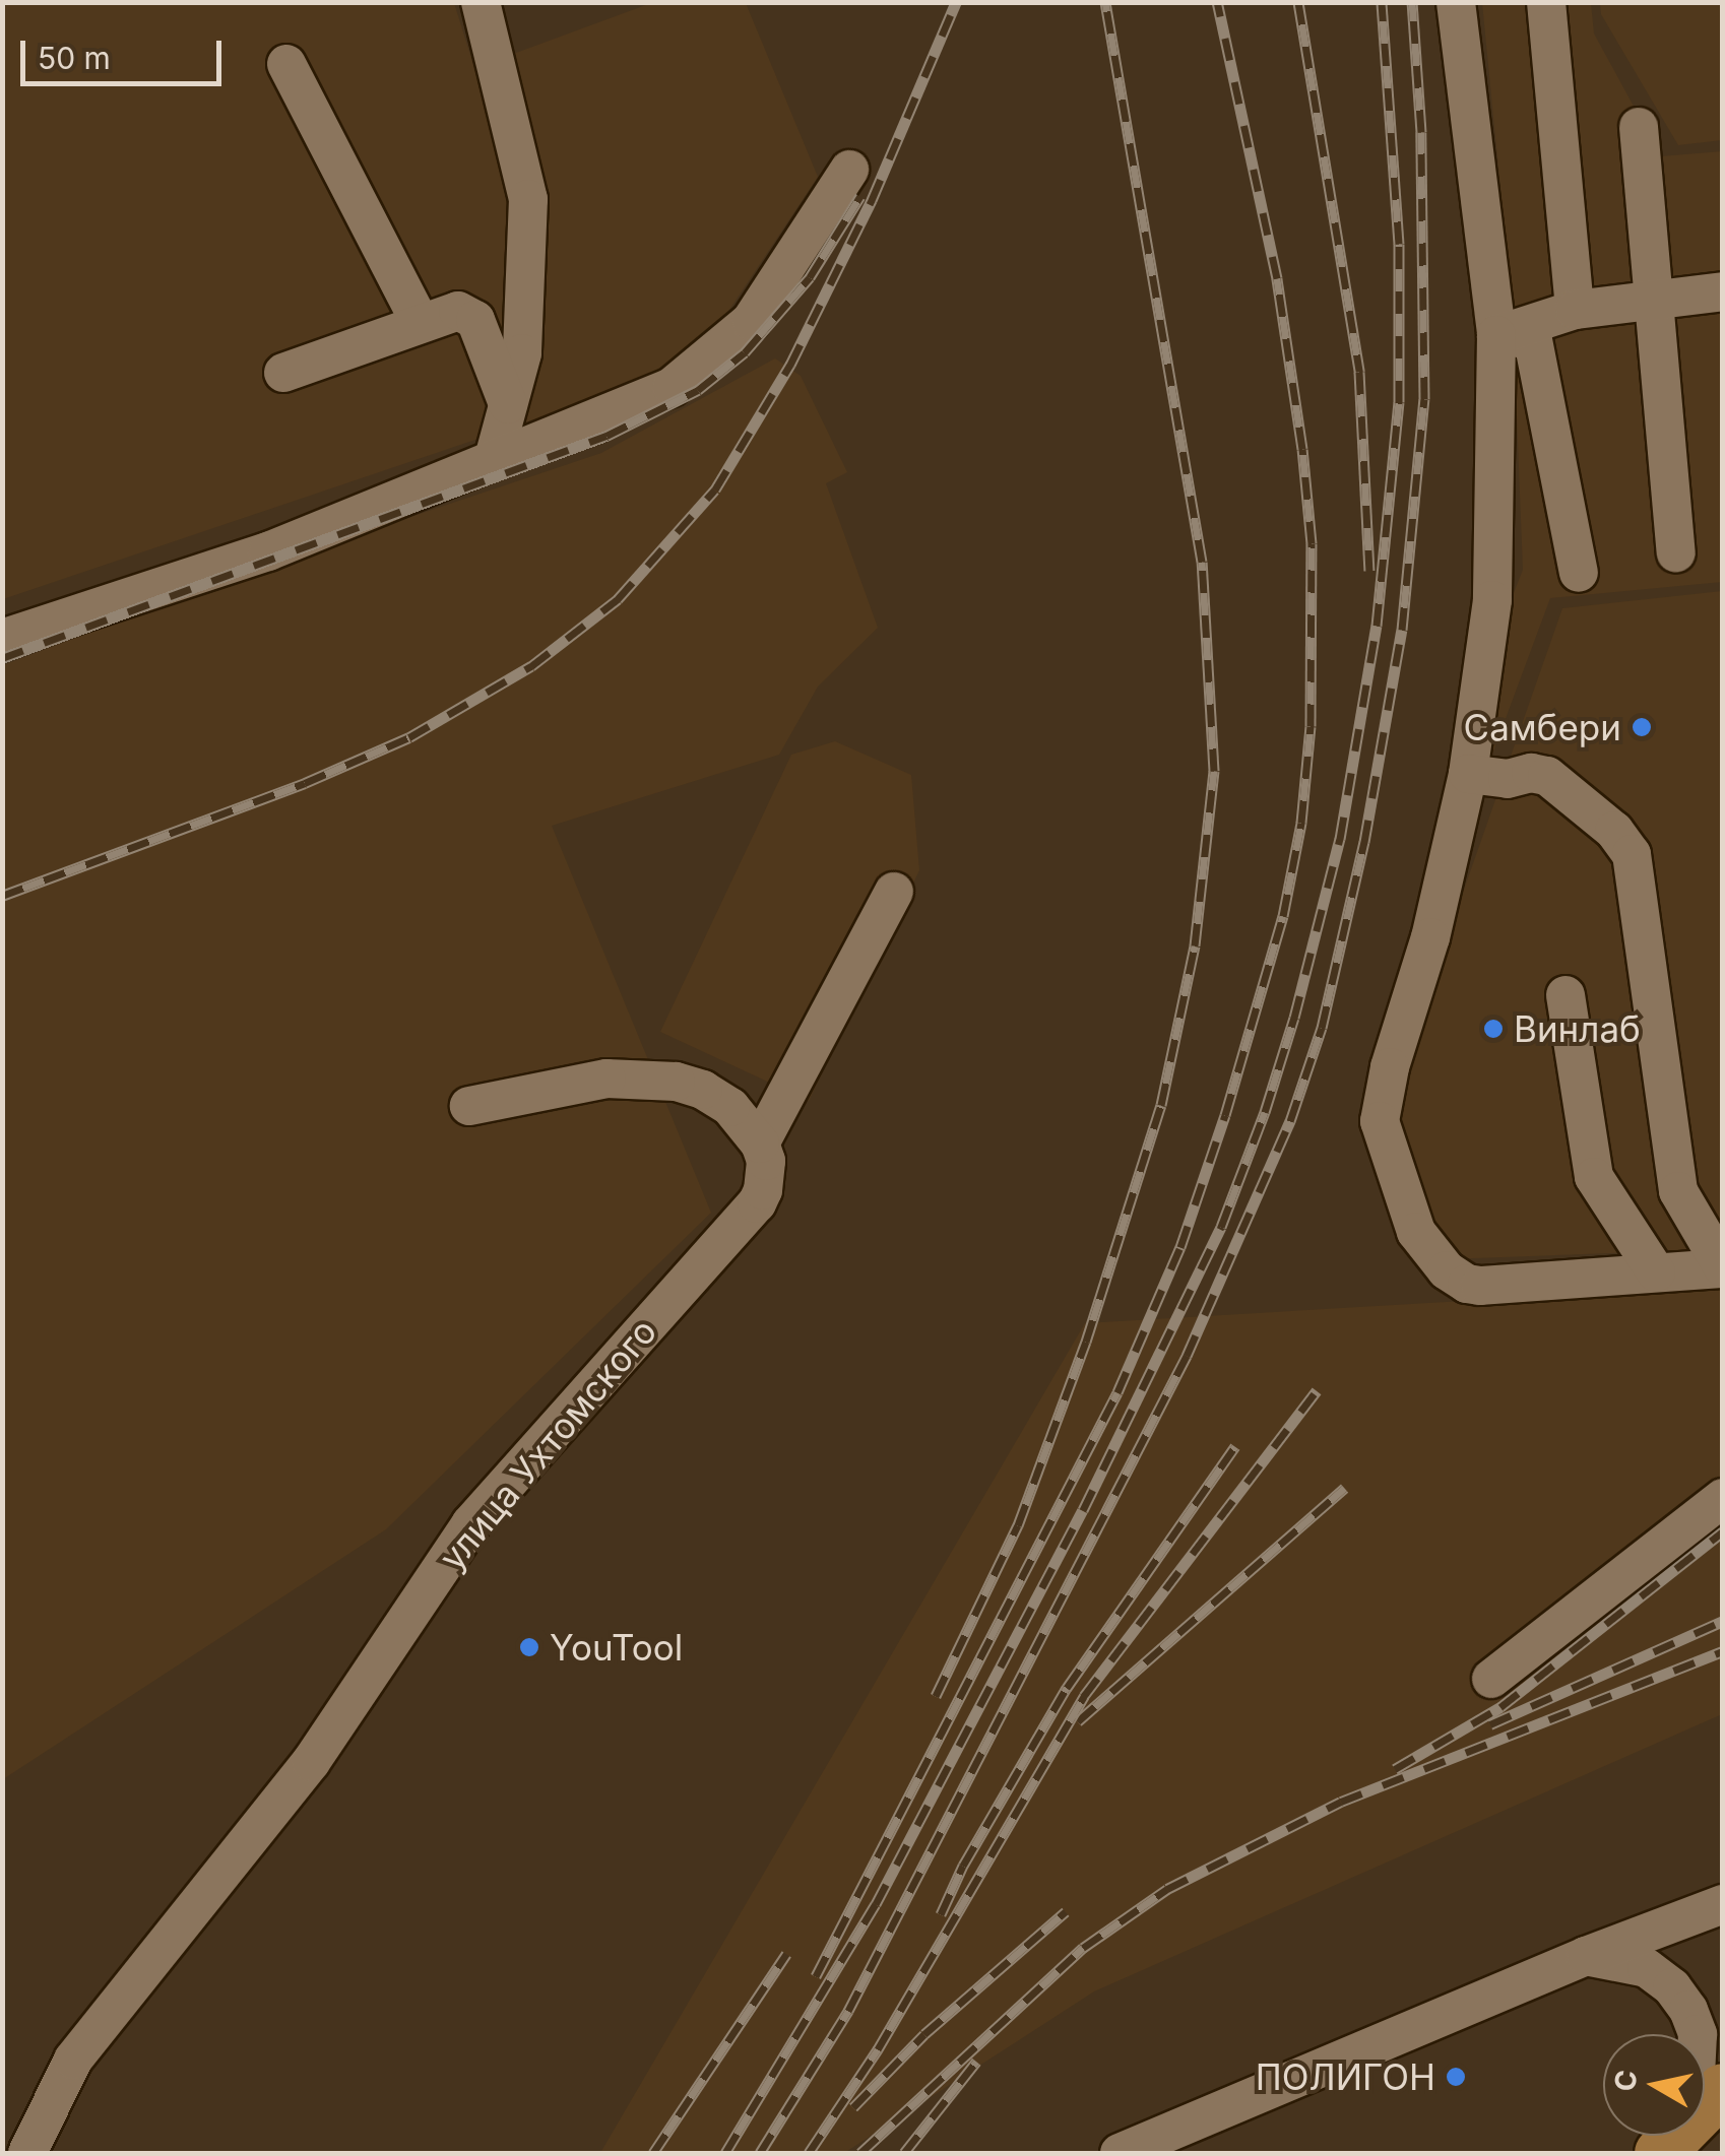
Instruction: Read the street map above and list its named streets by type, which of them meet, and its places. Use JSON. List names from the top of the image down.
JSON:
{
  "streets": {
    "street": ["улица Ухтомского"]
  },
  "places": [
    "Самбери",
    "Винлаб",
    "YouTool",
    "ПОЛИГОН"
  ],
  "scale_bar": "50 m",
  "north": "left"
}
